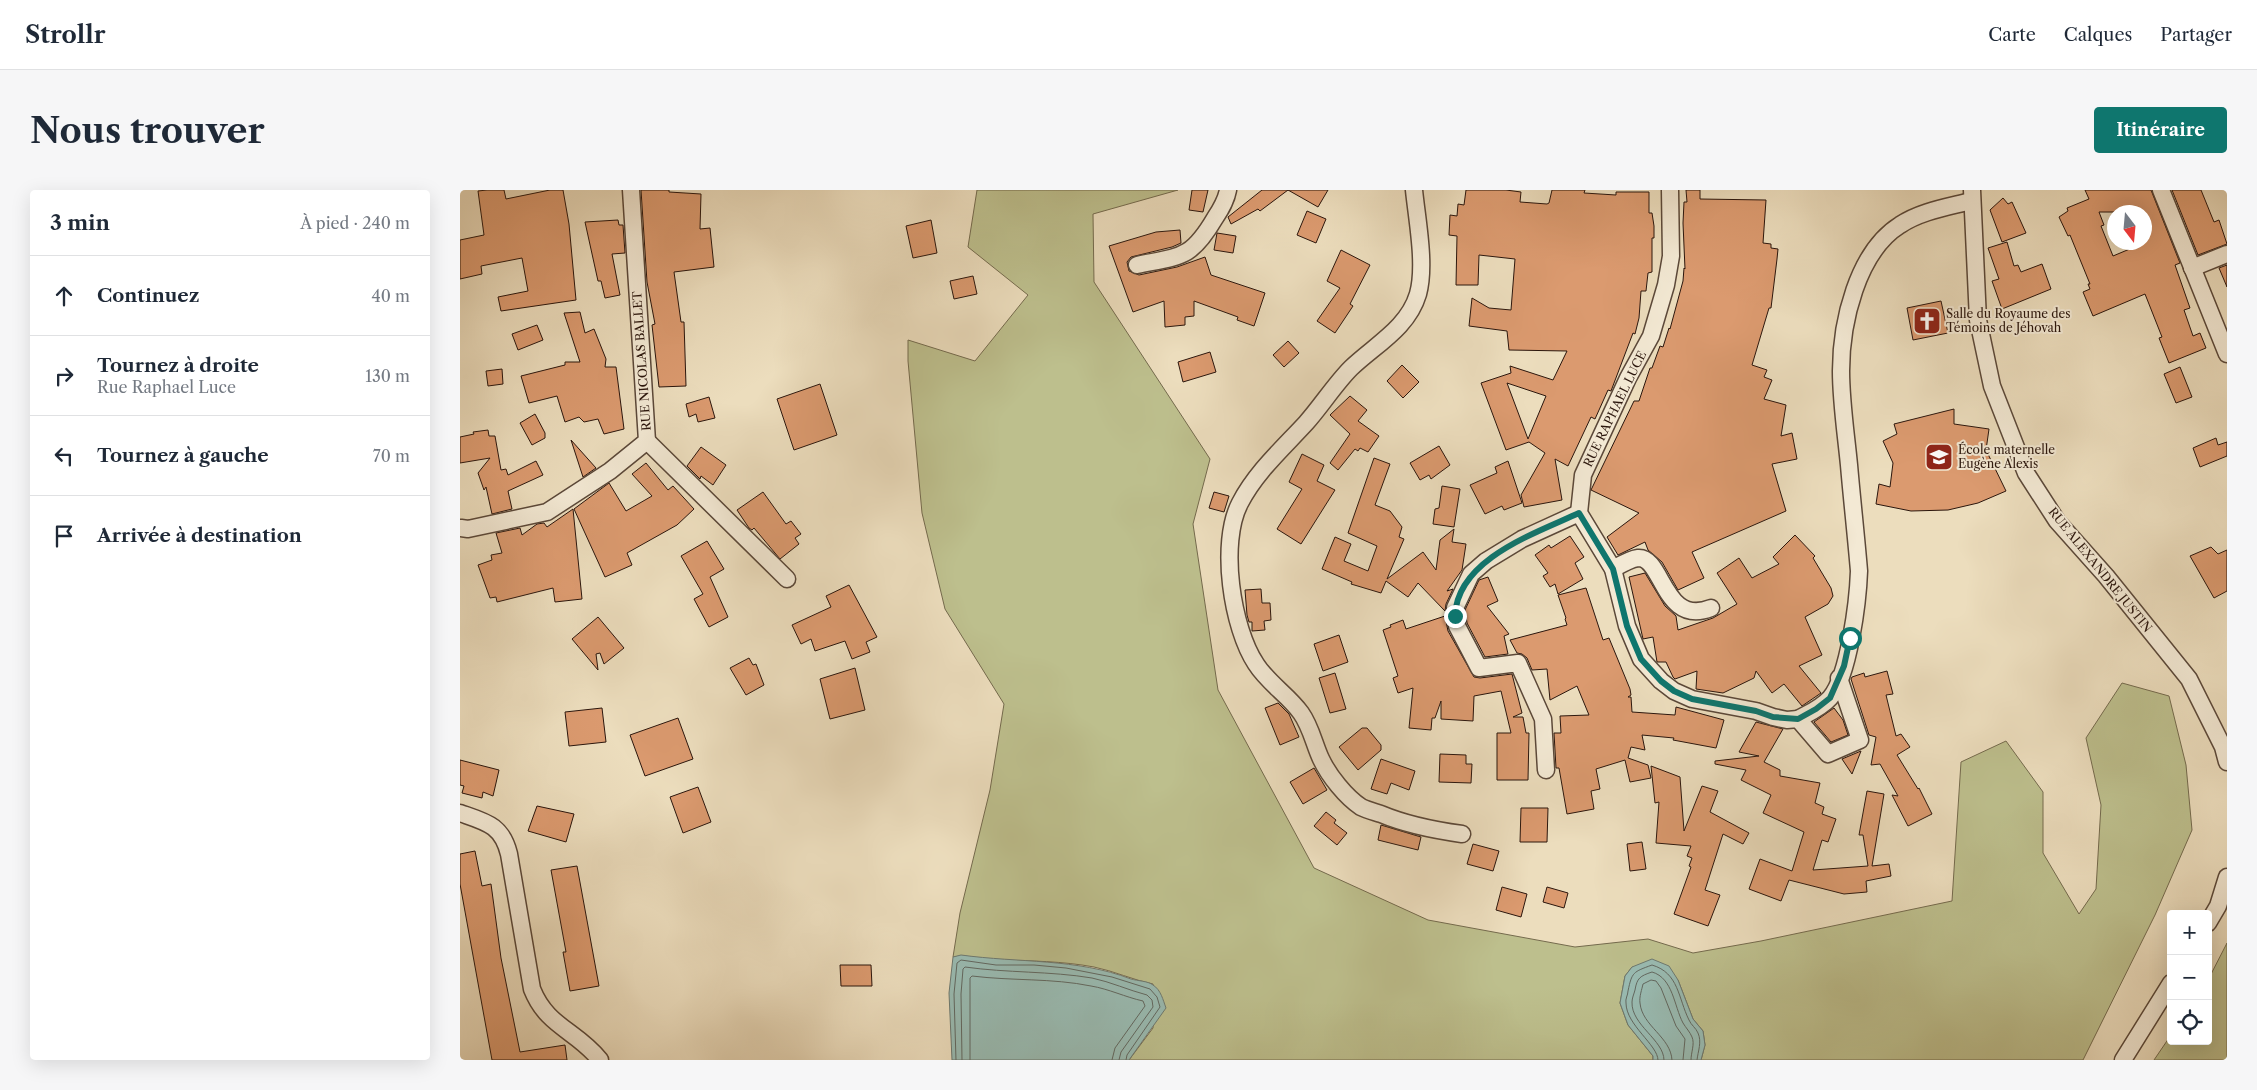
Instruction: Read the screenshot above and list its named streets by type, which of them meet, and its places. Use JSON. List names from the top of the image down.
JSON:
{
  "streets": {
    "street": ["RUE NICOLAS BALLET", "RUE RAPHAEL LUCE", "RUE ALEXANDRE JUSTIN"]
  },
  "places": {
    "church": ["Salle du Royaume des Témoins de Jéhovah"],
    "school or university": ["École maternelle Eugène Alexis"]
  },
  "north": "bottom",
  "page": {
    "header": "Strollr",
    "nav": ["Carte", "Calques", "Partager"],
    "buttons": "Itinéraire",
    "title": "Nous trouver",
    "heading": ["3 min", "À pied · 240 m"],
    "list": [
      ["Continuez", "40 m"],
      ["Tournez à droite", "Rue Raphael Luce", "130 m"],
      ["Tournez à gauche", "70 m"],
      "Arrivée à destination"
    ],
    "map_buttons": ["+", "−"]
  }
}
